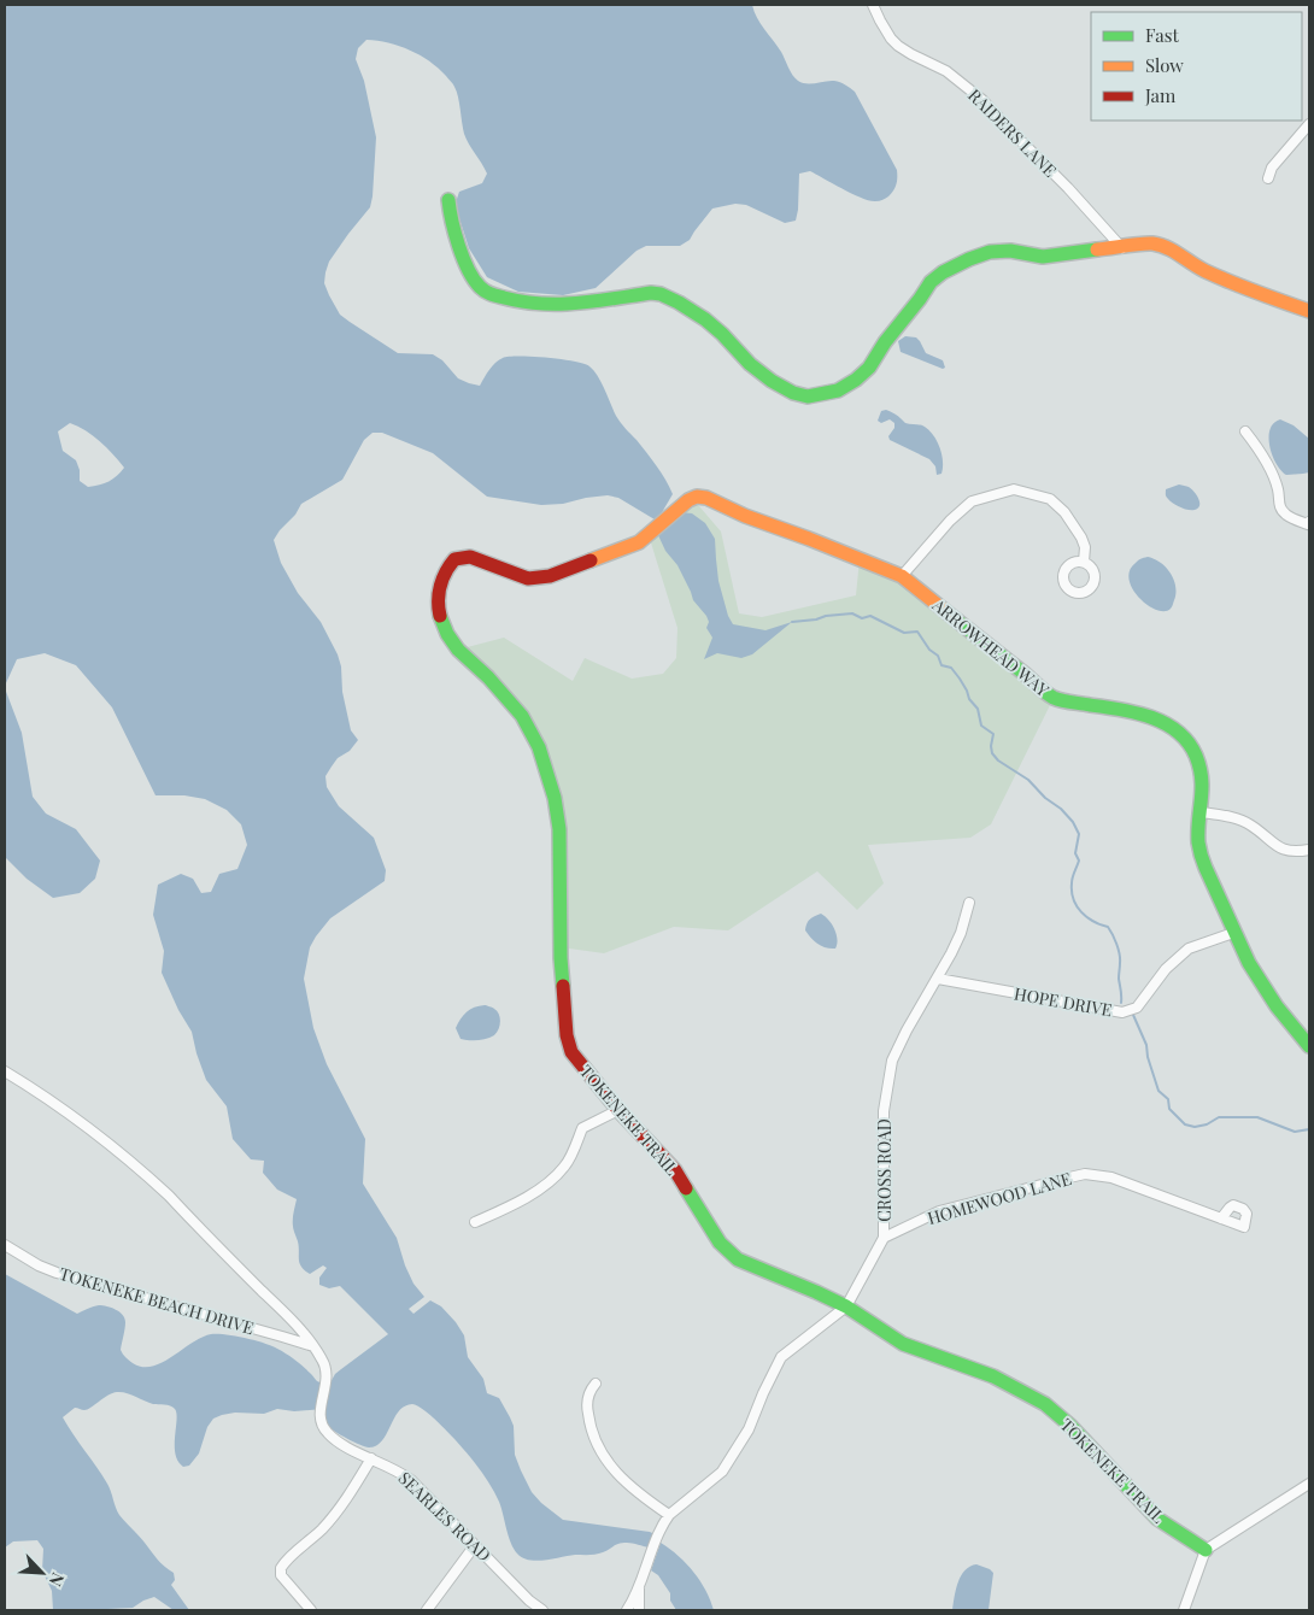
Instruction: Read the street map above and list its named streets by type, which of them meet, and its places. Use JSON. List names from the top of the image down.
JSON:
{
  "streets": {
    "street": [
      "RAIDERS LANE",
      "ARROWHEAD WAY",
      "HOPE DRIVE",
      "TOKENEKE TRAIL",
      "CROSS ROAD",
      "HOMEWOOD LANE",
      "TOKENEKE BEACH DRIVE",
      "SEARLES ROAD"
    ]
  },
  "crossings": [
    ["ARROWHEAD WAY", "HOPE DRIVE"],
    ["ARROWHEAD WAY", "TOKENEKE TRAIL"],
    ["HOPE DRIVE", "CROSS ROAD"],
    ["TOKENEKE TRAIL", "CROSS ROAD"],
    ["CROSS ROAD", "HOMEWOOD LANE"],
    ["TOKENEKE BEACH DRIVE", "SEARLES ROAD"]
  ],
  "legend": ["Fast", "Slow", "Jam"],
  "north": "bottom right"
}
